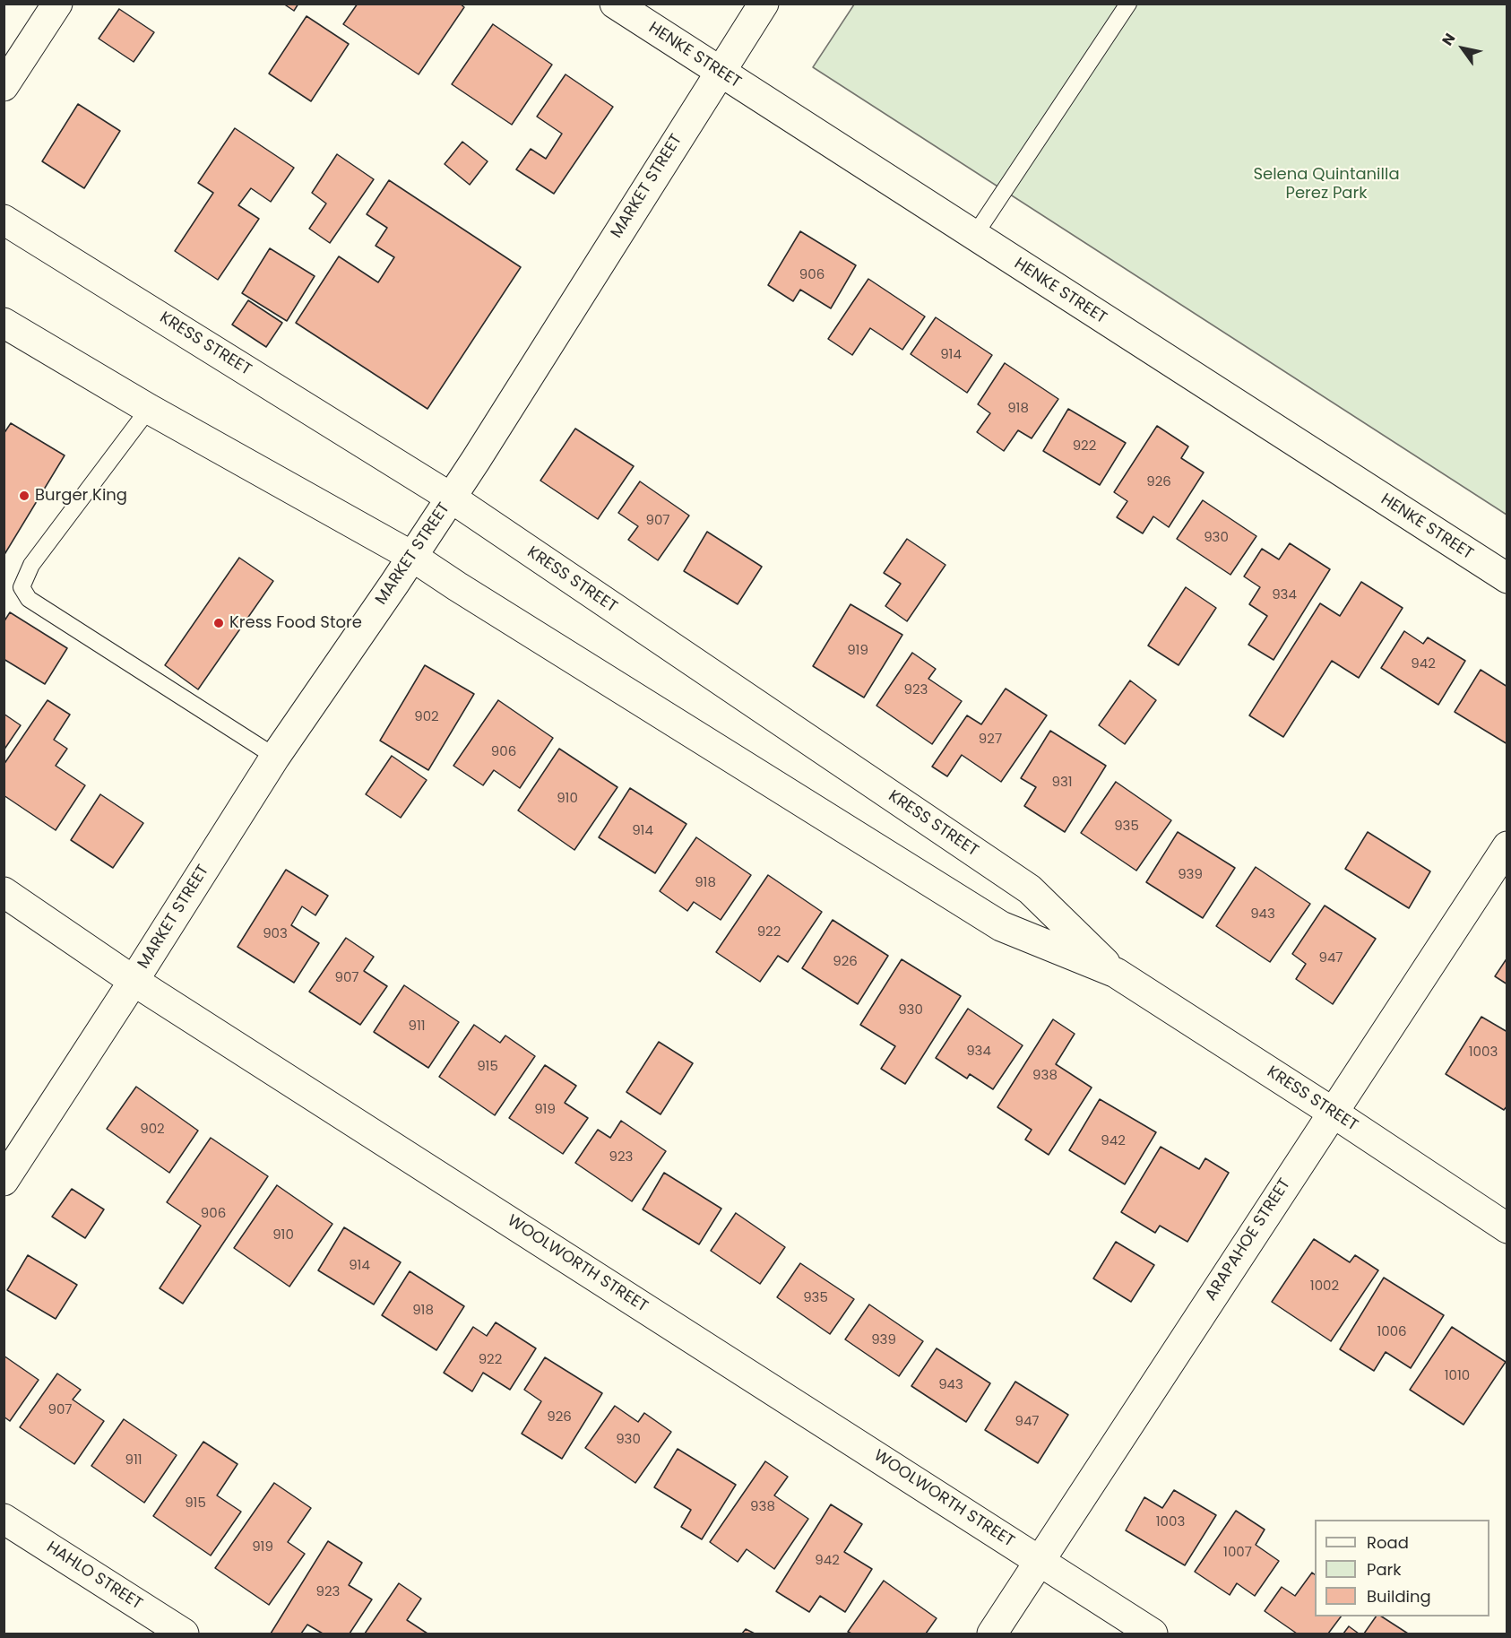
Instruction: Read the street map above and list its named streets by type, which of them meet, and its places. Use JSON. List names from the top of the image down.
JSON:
{
  "streets": {
    "street": [
      "HENKE STREET",
      "MARKET STREET",
      "KRESS STREET",
      "ARAPAHOE STREET",
      "WOOLWORTH STREET",
      "HAHLO STREET"
    ]
  },
  "crossings": [
    ["HENKE STREET", "MARKET STREET"],
    ["MARKET STREET", "KRESS STREET"],
    ["MARKET STREET", "WOOLWORTH STREET"],
    ["KRESS STREET", "ARAPAHOE STREET"],
    ["ARAPAHOE STREET", "WOOLWORTH STREET"]
  ],
  "parks": ["Selena Quintanilla Perez Park"],
  "places": ["Burger King", "Kress Food Store"],
  "house_numbers": [
    "906",
    "914",
    "918",
    "922",
    "926",
    "907",
    "930",
    "934",
    "919",
    "942",
    "923",
    "902",
    "927",
    "906",
    "931",
    "910",
    "935",
    "914",
    "939",
    "918",
    "943",
    "922",
    "903",
    "947",
    "926",
    "907",
    "930",
    "911",
    "934",
    "1003",
    "915",
    "938",
    "919",
    "902",
    "942",
    "923",
    "906",
    "910",
    "914",
    "1002",
    "935",
    "918",
    "1006",
    "939",
    "922",
    "1010",
    "943",
    "907",
    "926",
    "947",
    "930",
    "911",
    "915",
    "938",
    "1003",
    "919",
    "1007",
    "942",
    "923"
  ],
  "legend": ["Road", "Park", "Building"],
  "north": "top left"
}
